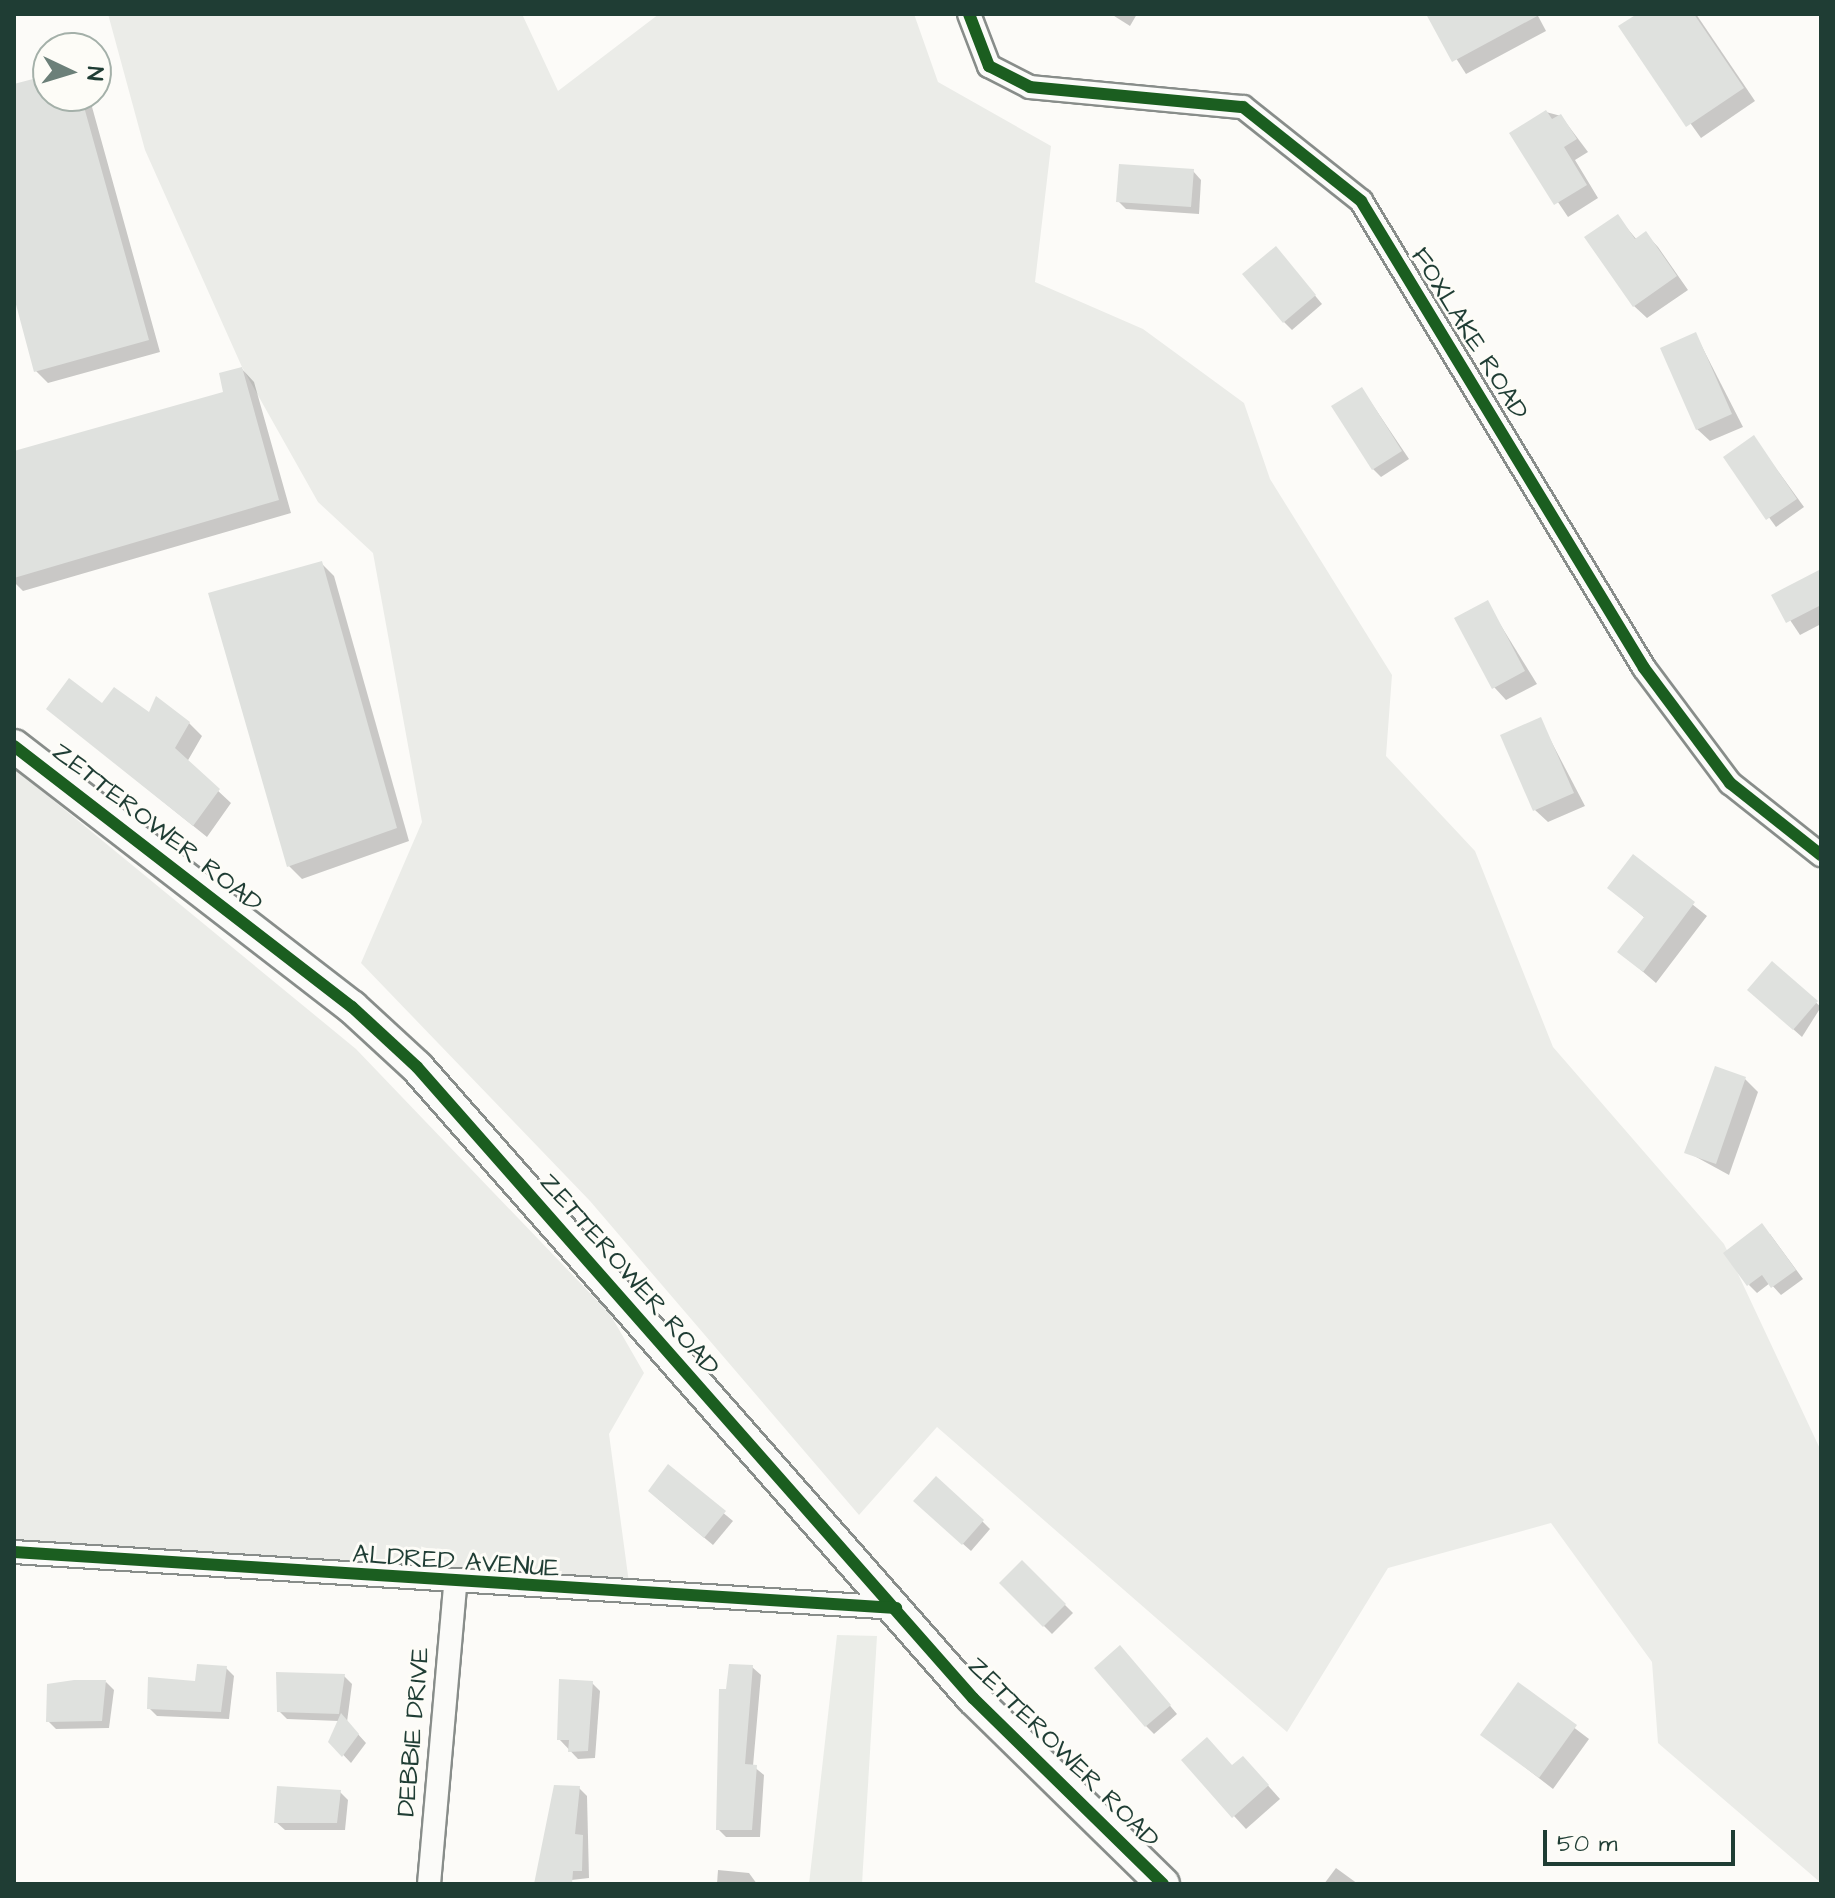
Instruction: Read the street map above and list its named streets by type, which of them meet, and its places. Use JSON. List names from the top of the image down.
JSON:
{
  "streets": {
    "street": [
      "FOXLAKE ROAD",
      "ZETTEROWER ROAD",
      "ALDRED AVENUE",
      "DEBBIE DRIVE"
    ]
  },
  "crossings": [
    ["ZETTEROWER ROAD", "ALDRED AVENUE"],
    ["ALDRED AVENUE", "DEBBIE DRIVE"]
  ],
  "scale_bar": "50 m",
  "north": "right"
}
